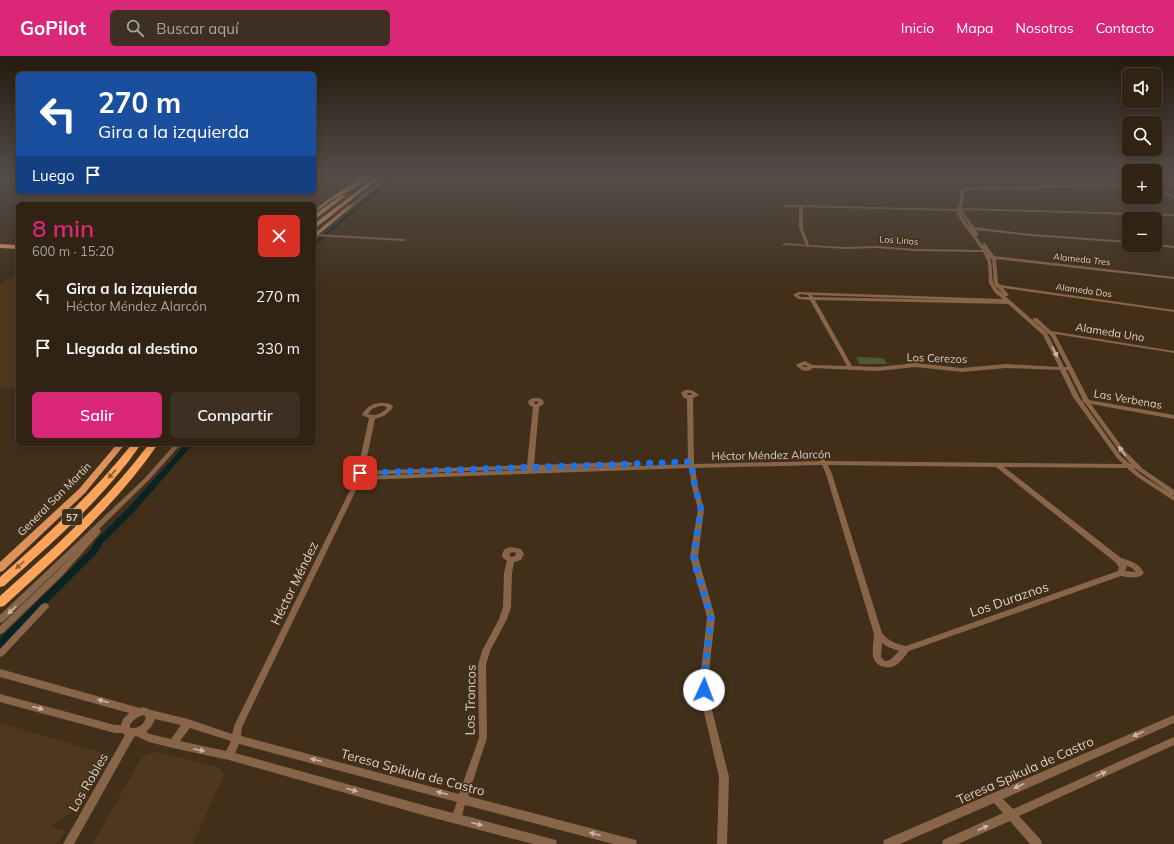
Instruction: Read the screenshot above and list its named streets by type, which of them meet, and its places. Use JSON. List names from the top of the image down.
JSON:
{
  "streets": {
    "highway": ["57"],
    "main road": ["General San Martín"],
    "street": [
      "Los Lirios",
      "Alameda Tres",
      "Alameda Dos",
      "Alameda Uno",
      "Los Cerezos",
      "Las Verbenas",
      "Héctor Méndez Alarcón",
      "Héctor Méndez",
      "Los Duraznos",
      "Los Troncos",
      "Teresa Spikula de Castro",
      "Los Robles"
    ]
  },
  "crossings": [
    ["Héctor Méndez Alarcón", "Héctor Méndez"],
    ["Héctor Méndez Alarcón", "Los Duraznos"],
    ["Héctor Méndez", "Teresa Spikula de Castro"],
    ["Los Troncos", "Teresa Spikula de Castro"]
  ],
  "page": {
    "header": "GoPilot",
    "search": "Buscar aquí",
    "nav": [
      "Inicio",
      "Mapa",
      "Nosotros",
      "Contacto"
    ],
    "map_buttons": ["+", "−"],
    "turn": ["270 m", "Gira a la izquierda"],
    "then": "Luego",
    "heading": ["8 min", "600 m · 15:20"],
    "list": [
      {
        "name": "Gira a la izquierda",
        "note": "Héctor Méndez Alarcón",
        "value": "270 m"
      },
      {
        "name": "Llegada al destino",
        "value": "330 m"
      }
    ],
    "buttons": ["Salir", "Compartir"]
  }
}
